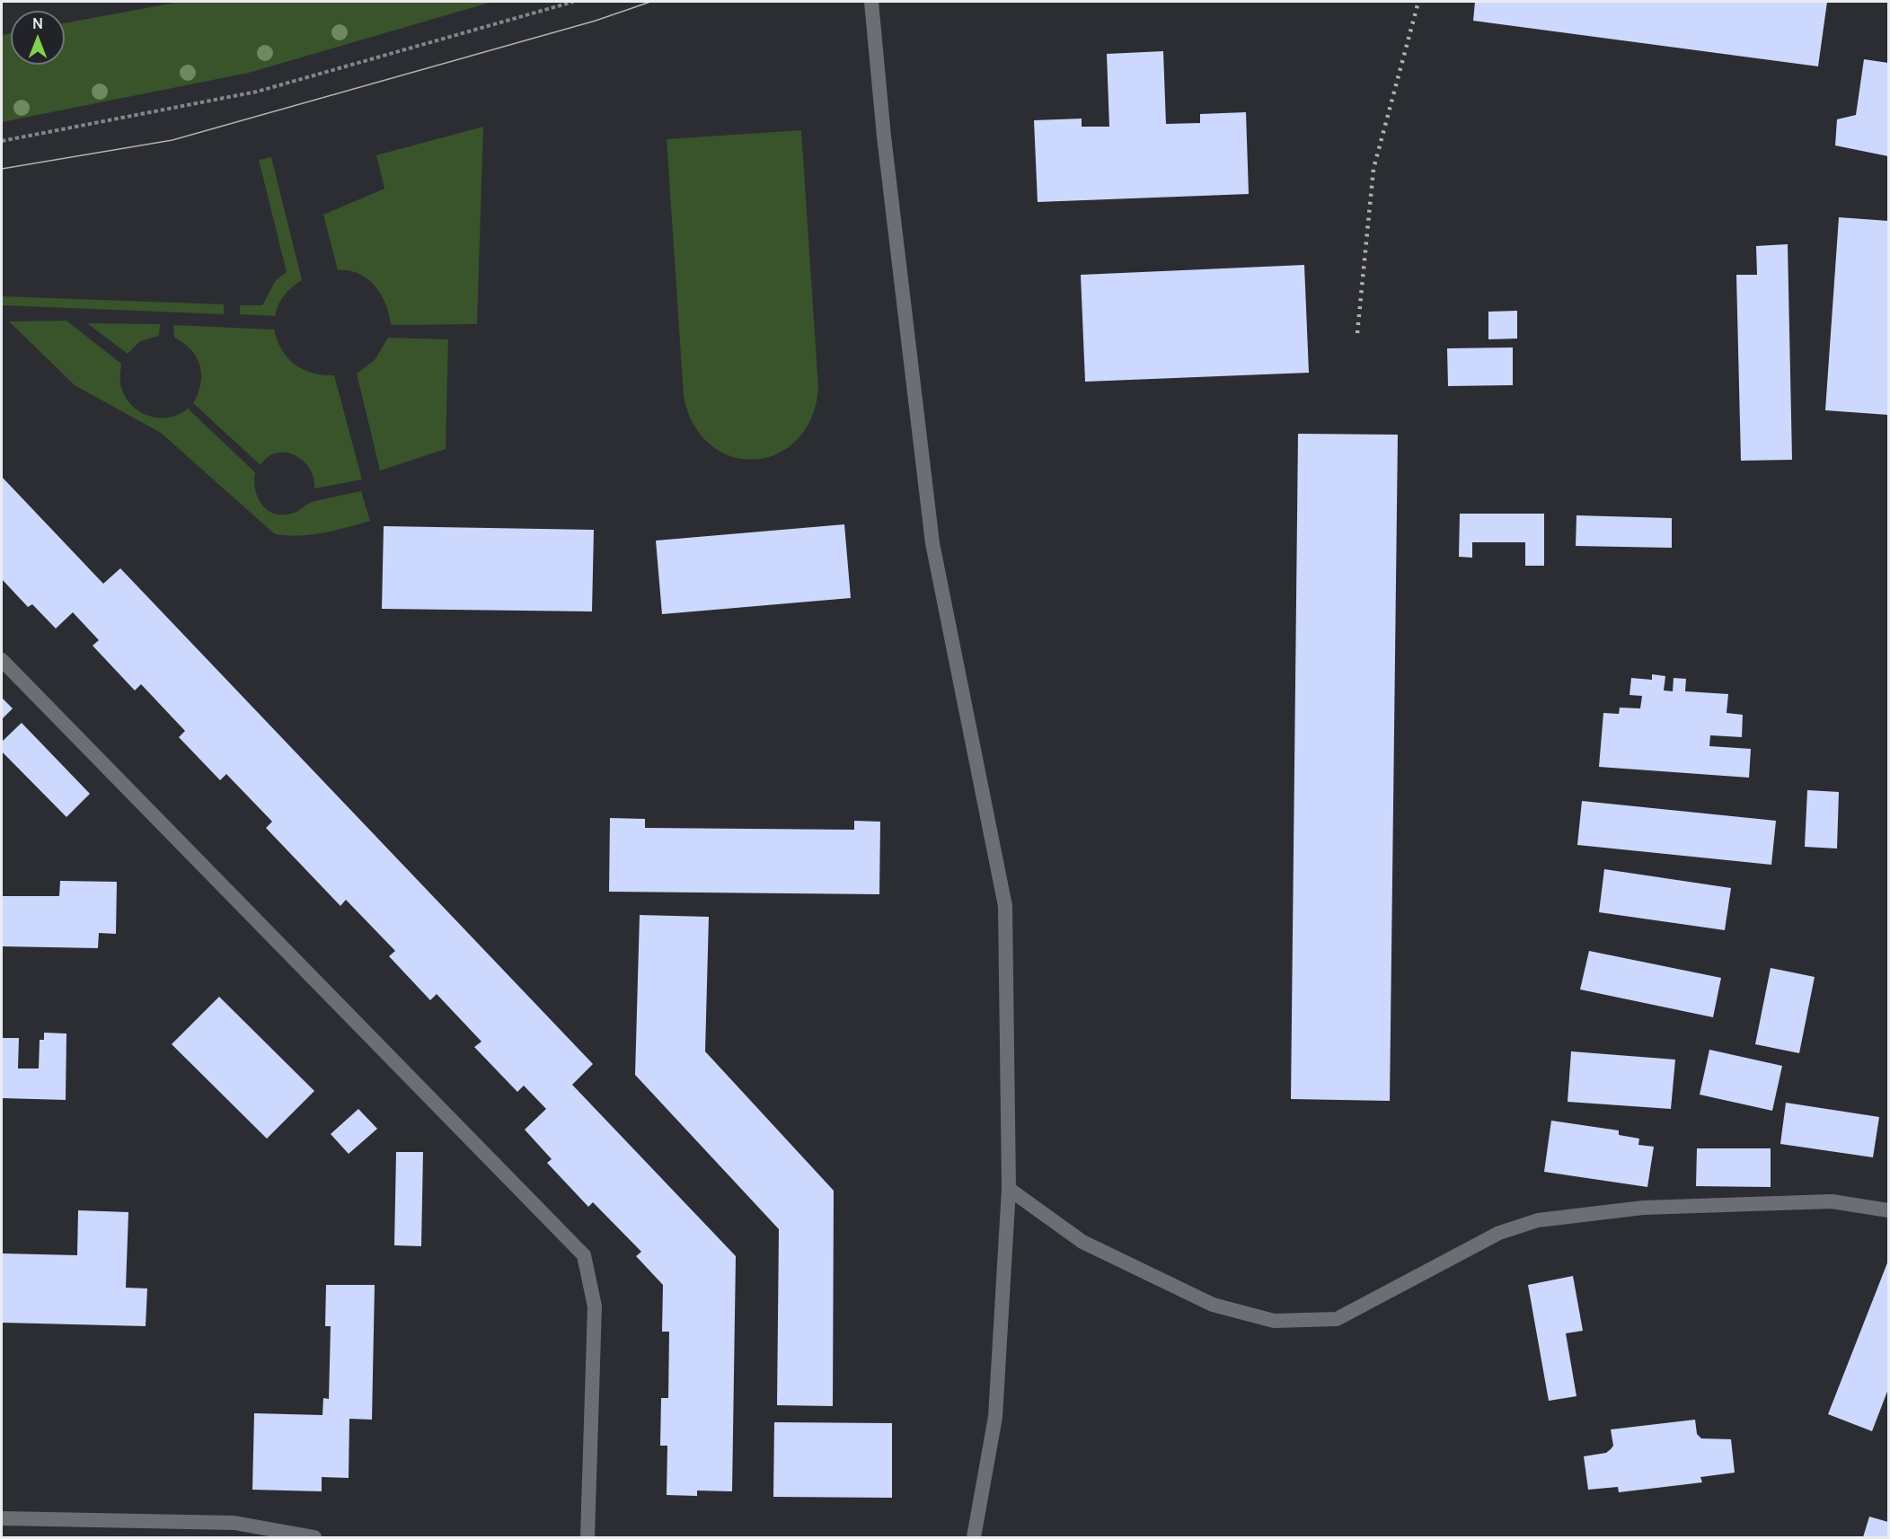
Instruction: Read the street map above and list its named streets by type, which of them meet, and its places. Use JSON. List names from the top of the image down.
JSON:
{
  "north": "top"
}
